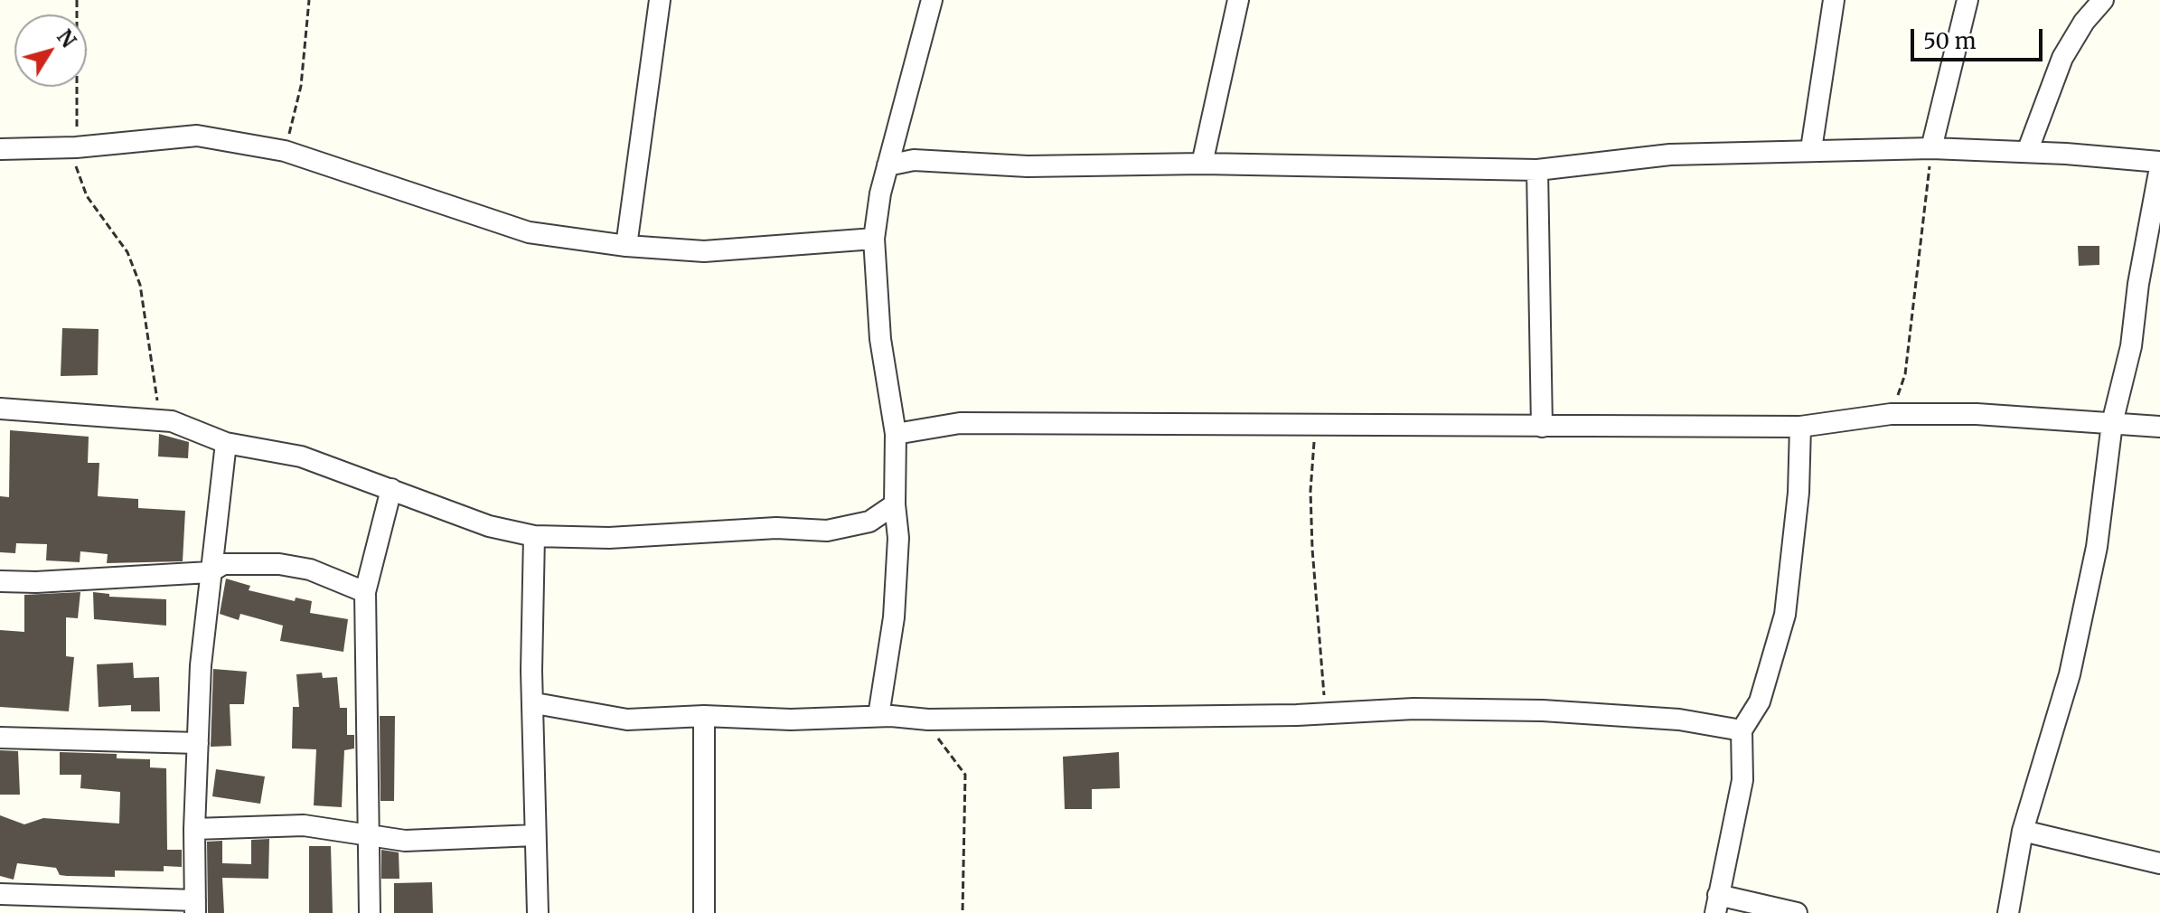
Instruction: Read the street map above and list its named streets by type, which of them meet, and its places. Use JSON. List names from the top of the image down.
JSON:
{
  "scale_bar": "50 m",
  "north": "top right"
}
